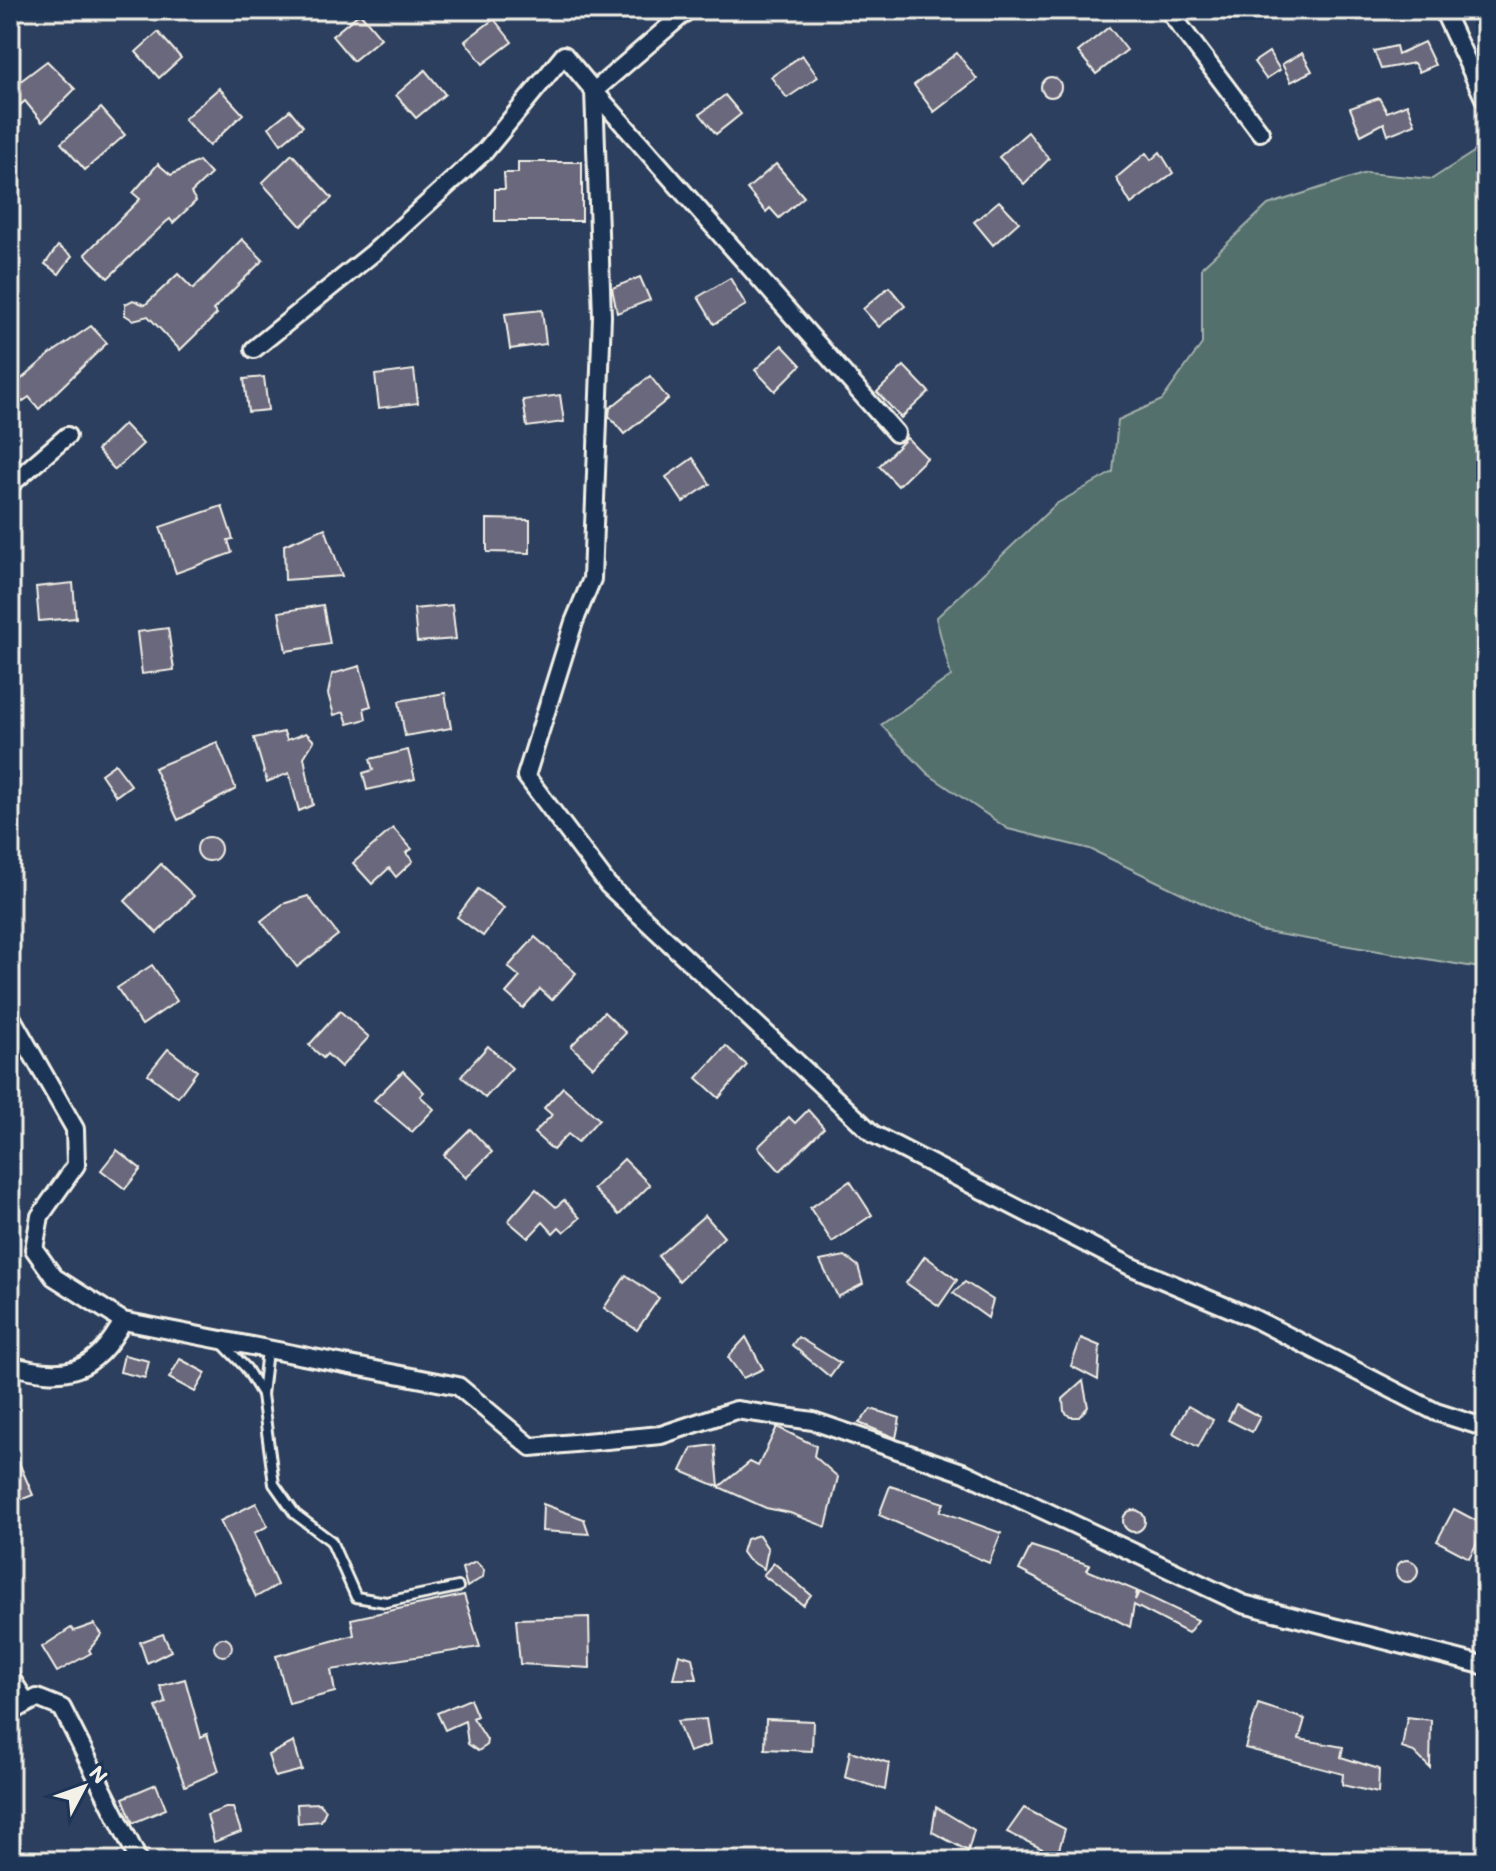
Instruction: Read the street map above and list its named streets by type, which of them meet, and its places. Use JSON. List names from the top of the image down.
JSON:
{
  "north": "top right"
}
